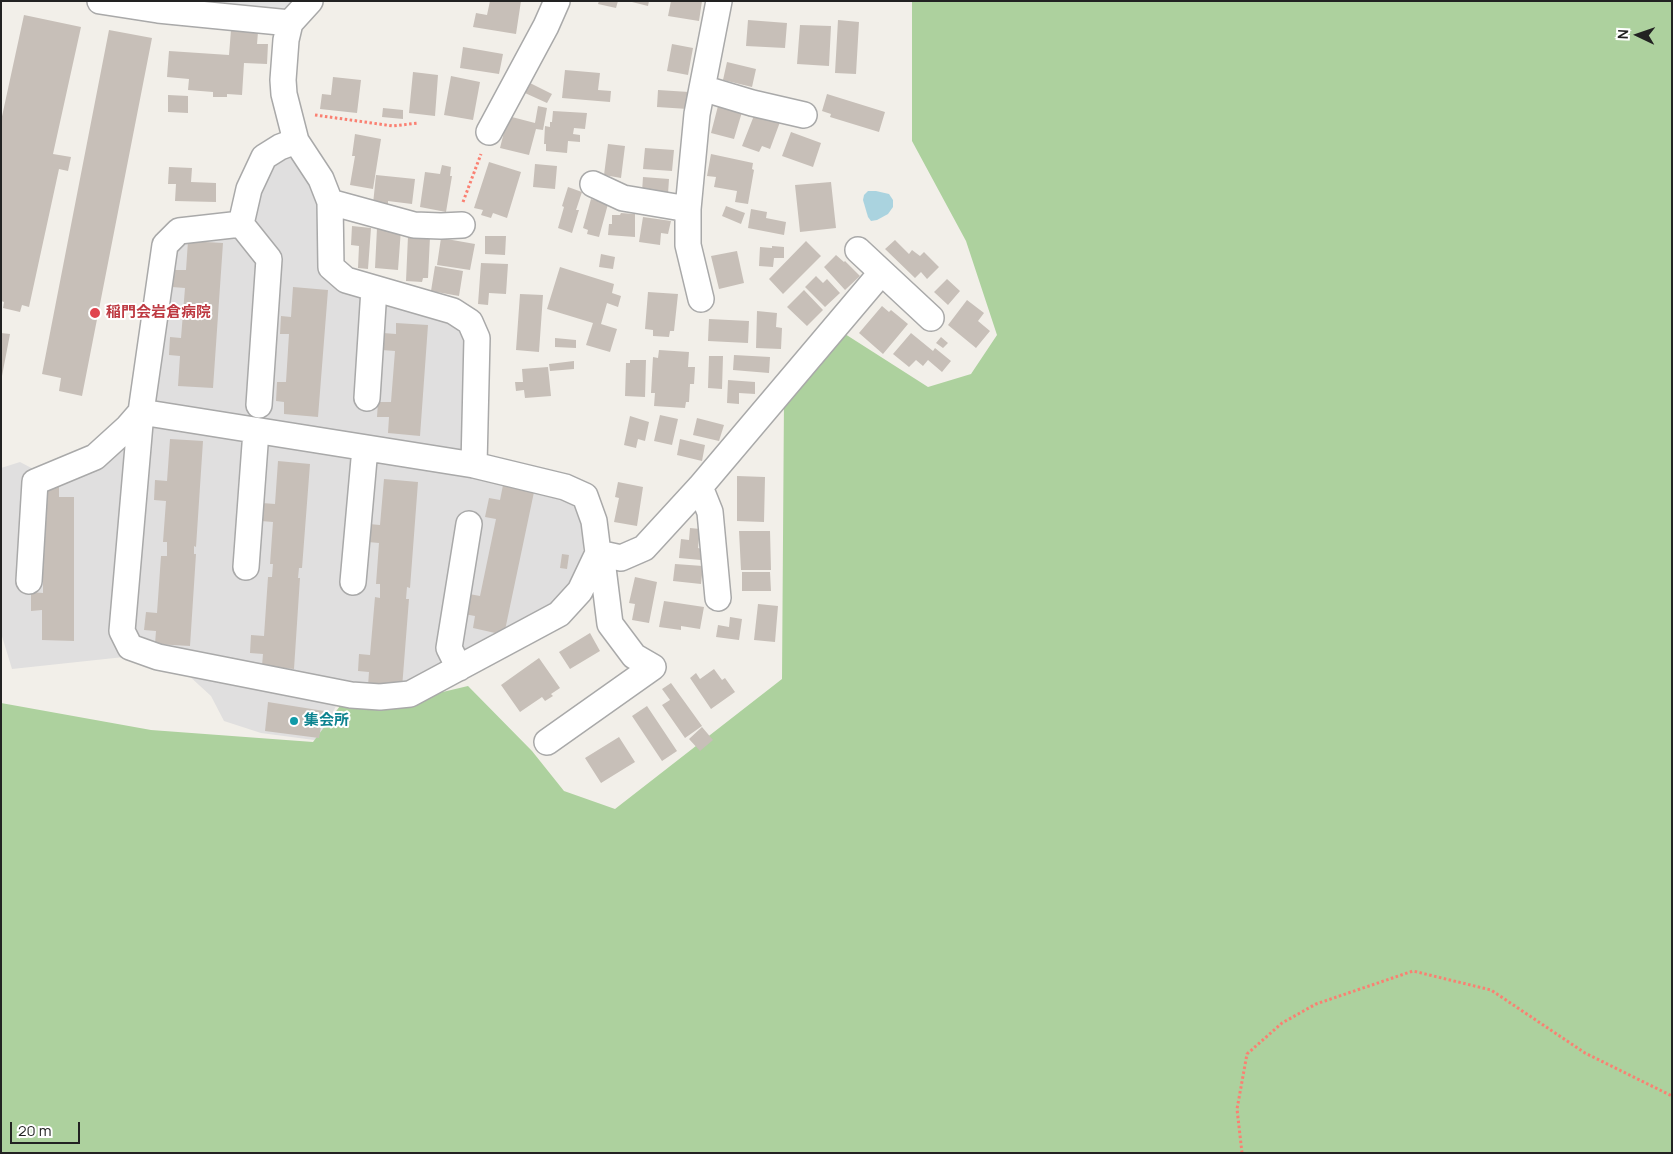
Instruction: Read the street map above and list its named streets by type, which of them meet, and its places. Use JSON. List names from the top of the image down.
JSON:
{
  "places": ["稲門会岩倉病院", "集会所"],
  "scale_bar": "20 m",
  "north": "left"
}
